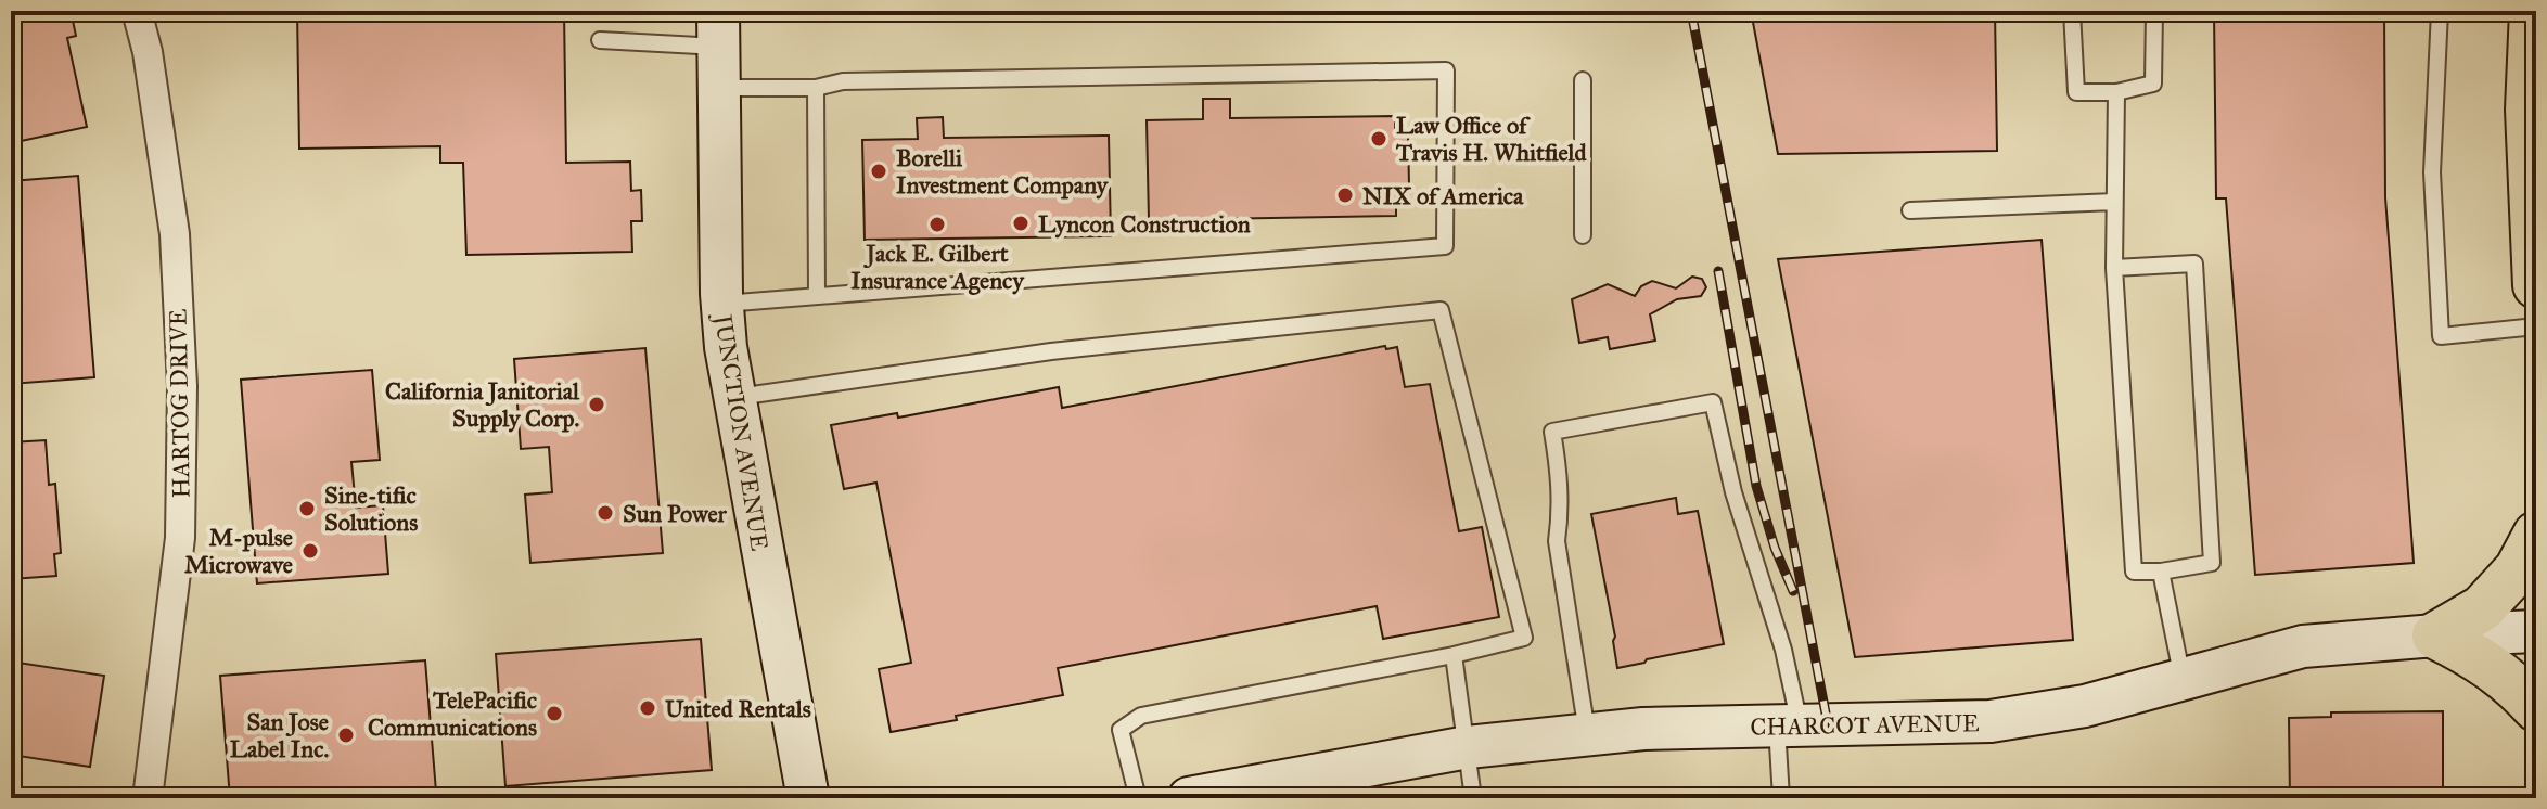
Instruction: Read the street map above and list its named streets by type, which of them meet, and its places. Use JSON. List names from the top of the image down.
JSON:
{
  "streets": {
    "main road": ["JUNCTION AVENUE", "CHARCOT AVENUE"],
    "street": ["HARTOG DRIVE"]
  },
  "places": [
    "Law Office of Travis H. Whitfield",
    "Borelli Investment Company",
    "NIX of America",
    "Lyncon Construction",
    "Jack E. Gilbert Insurance Agency",
    "California Janitorial Supply Corp.",
    "Sine-tific Solutions",
    "Sun Power",
    "M-pulse Microwave",
    "United Rentals",
    "TelePacific Communications",
    "San Jose Label Inc."
  ]
}
